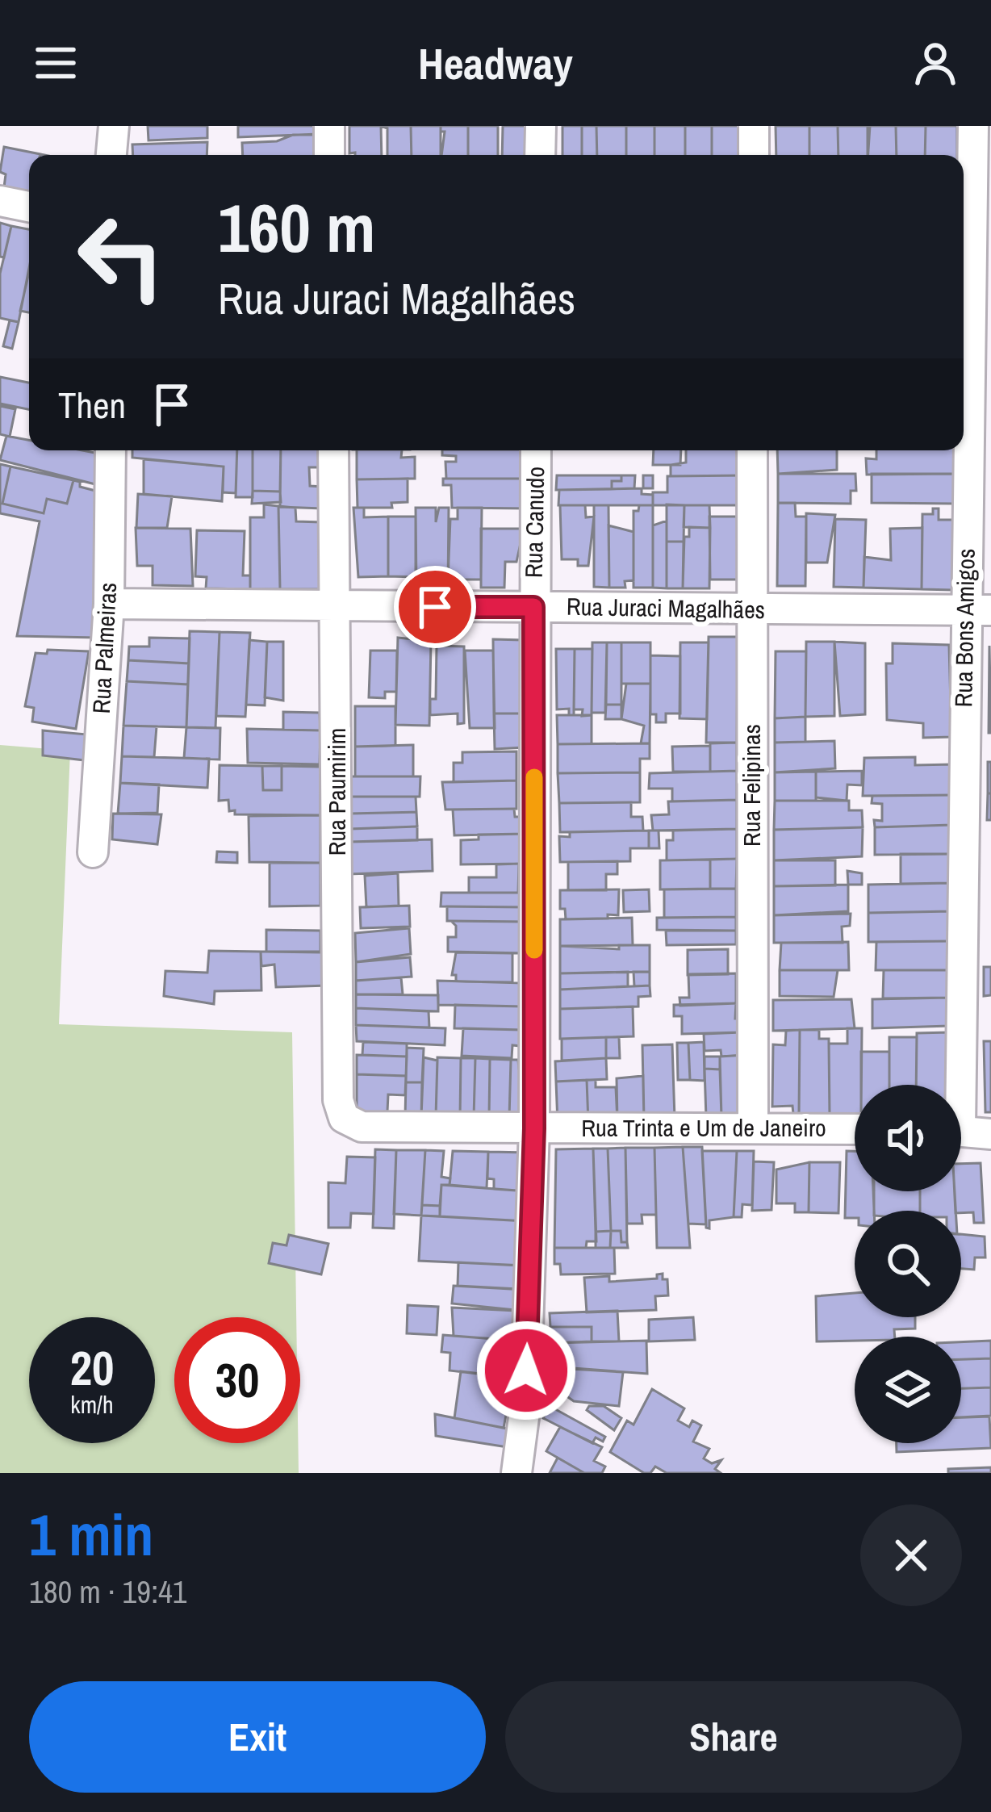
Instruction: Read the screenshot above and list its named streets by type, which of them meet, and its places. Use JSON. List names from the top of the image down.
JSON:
{
  "streets": {
    "street": [
      "Rua Canudo",
      "Rua Juraci Magalhães",
      "Rua Bons Amigos",
      "Rua Palmeiras",
      "Rua Felipinas",
      "Rua Paumirim",
      "Rua Trinta e Um de Janeiro"
    ]
  },
  "crossings": [
    ["Rua Canudo", "Rua Juraci Magalhães"],
    ["Rua Canudo", "Rua Trinta e Um de Janeiro"],
    ["Rua Juraci Magalhães", "Rua Bons Amigos"],
    ["Rua Juraci Magalhães", "Rua Palmeiras"],
    ["Rua Juraci Magalhães", "Rua Felipinas"],
    ["Rua Juraci Magalhães", "Rua Paumirim"],
    ["Rua Felipinas", "Rua Trinta e Um de Janeiro"],
    ["Rua Paumirim", "Rua Trinta e Um de Janeiro"]
  ],
  "page": {
    "header": "Headway",
    "turn": ["160 m", "Rua Juraci Magalhães"],
    "then": "Then",
    "speed": "20 km/h",
    "limit": "30",
    "heading": ["1 min", "180 m · 19:41"],
    "buttons": ["Exit", "Share"]
  }
}
